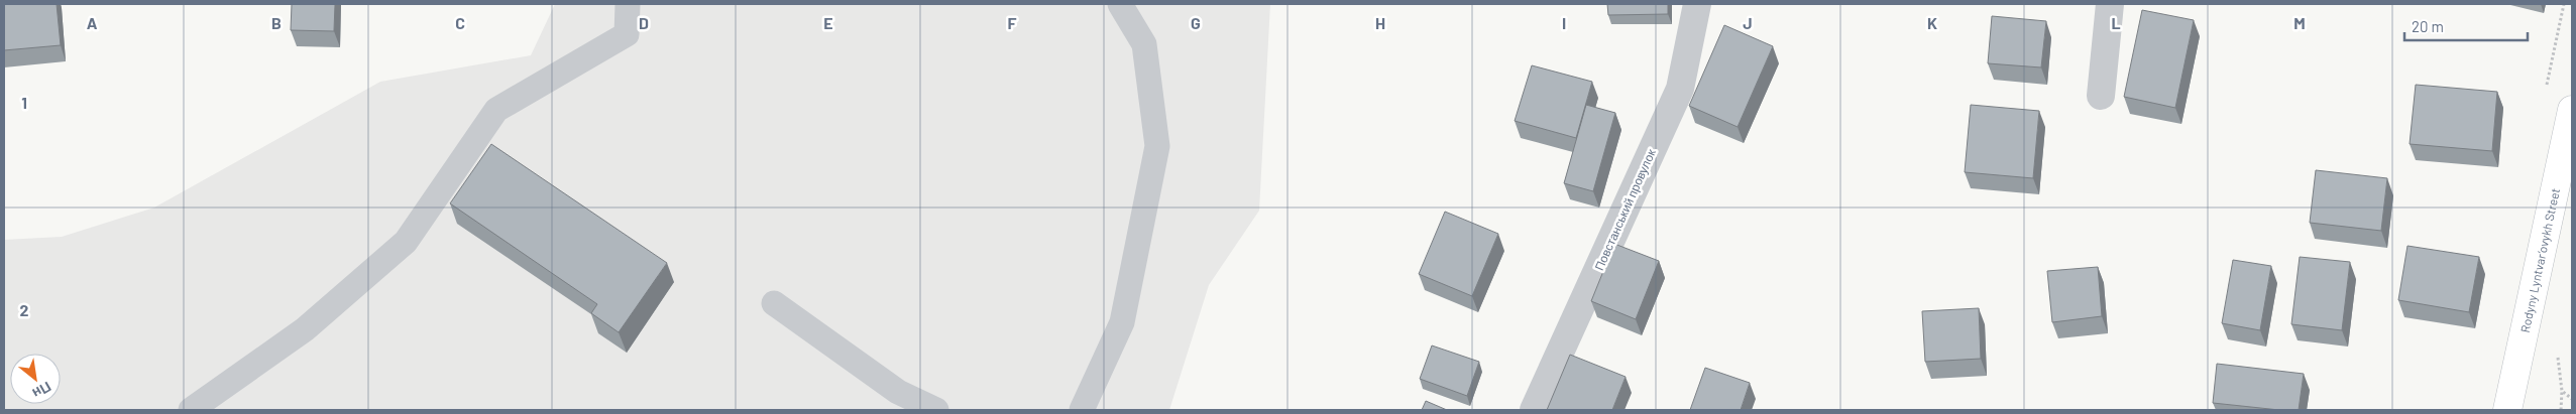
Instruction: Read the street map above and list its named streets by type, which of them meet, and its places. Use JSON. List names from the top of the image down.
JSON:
{
  "streets": {
    "main road": ["Rodyny Lyntvar’ovykh Street"],
    "street": ["Повстанський провулок"]
  },
  "scale_bar": "20 m",
  "north": "bottom right",
  "grid": {
    "columns": [
      "A",
      "B",
      "C",
      "D",
      "E",
      "F",
      "G",
      "H",
      "I",
      "J",
      "K",
      "L",
      "M"
    ],
    "rows": ["1", "2"]
  }
}
